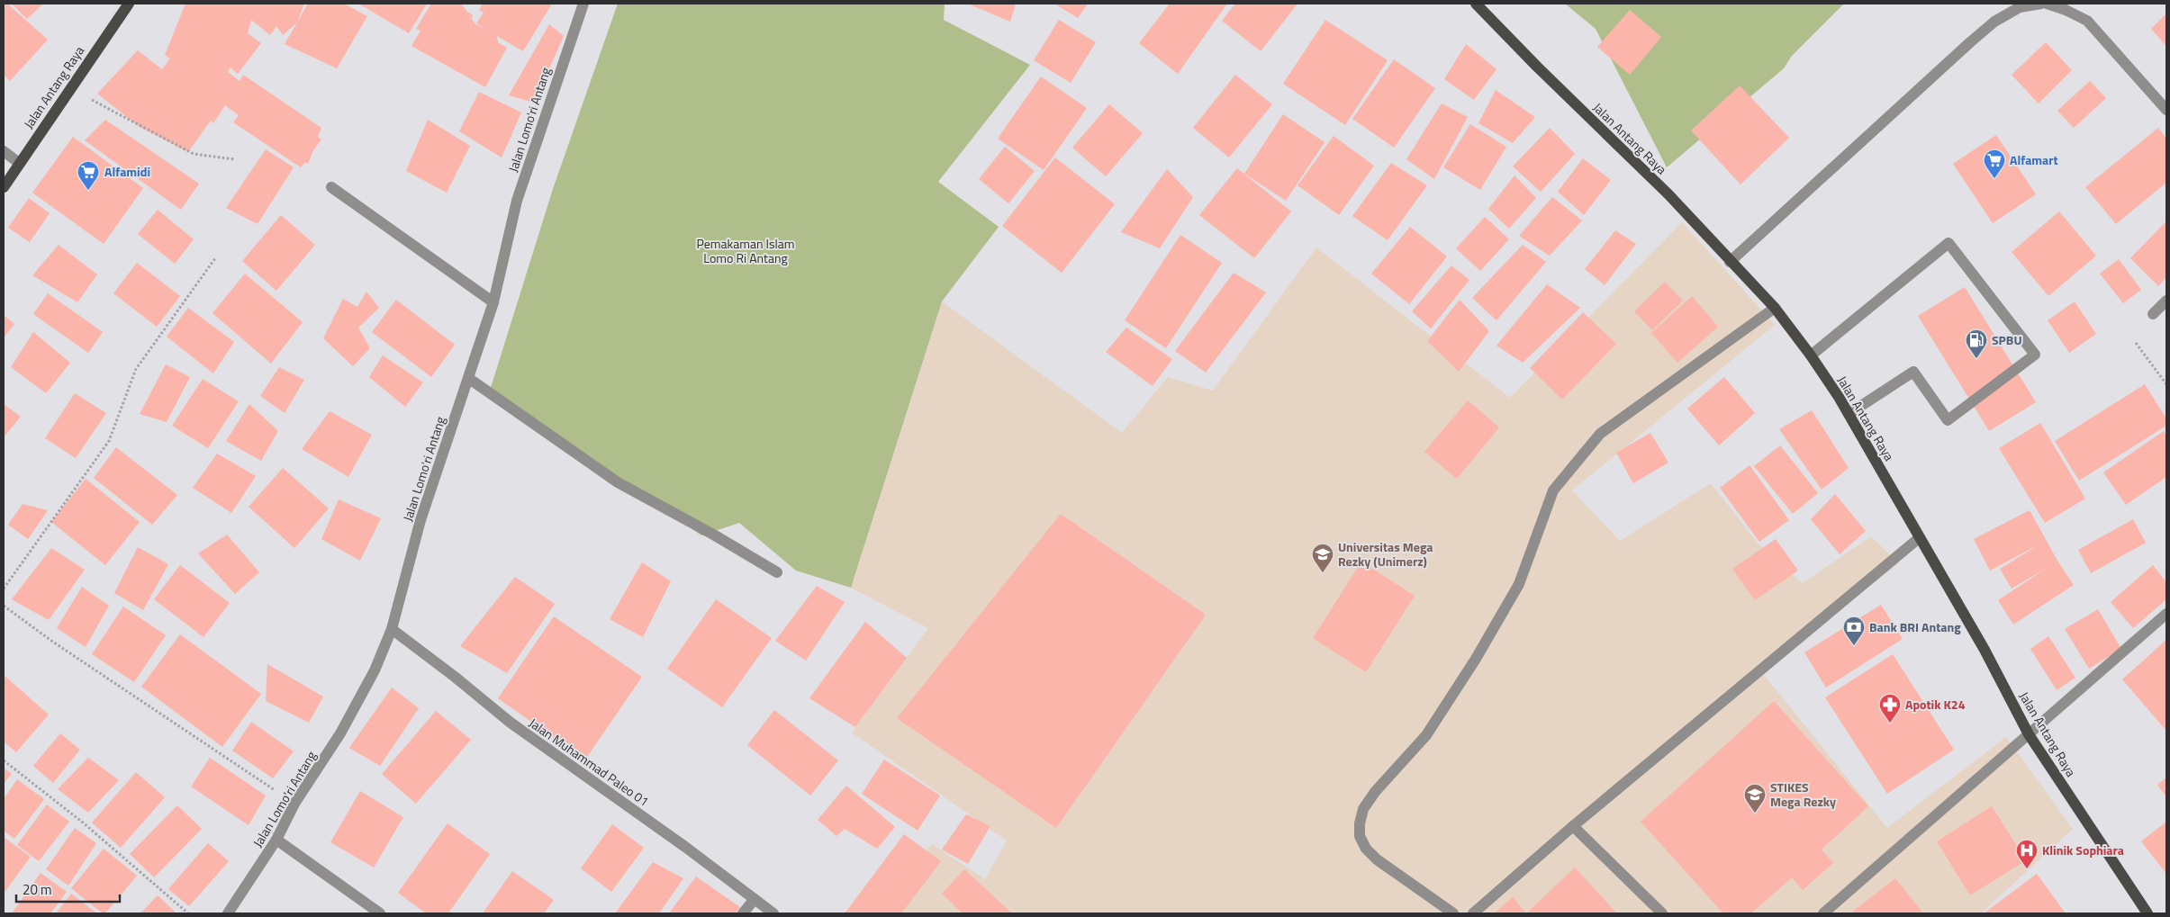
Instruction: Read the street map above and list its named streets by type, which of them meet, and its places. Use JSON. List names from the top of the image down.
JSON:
{
  "streets": {
    "main road": ["Jalan Antang Raya"],
    "street": ["Jalan Lomo'ri Antang", "Jalan Muhammad Paleo 01"]
  },
  "crossings": [
    ["Jalan Lomo'ri Antang", "Jalan Muhammad Paleo 01"]
  ],
  "parks": ["Pemakaman Islam Lomo Ri Antang"],
  "places": {
    "supermarket": ["Alfamart", "Alfamidi"],
    "fuel station": ["SPBU"],
    "school or university": ["Universitas Mega Rezky (Unimerz)", "STIKES Mega Rezky"],
    "bank": ["Bank BRI Antang"],
    "pharmacy": ["Apotik K24"],
    "hospital": ["Klinik Sophiara"]
  },
  "scale_bar": "20 m"
}
